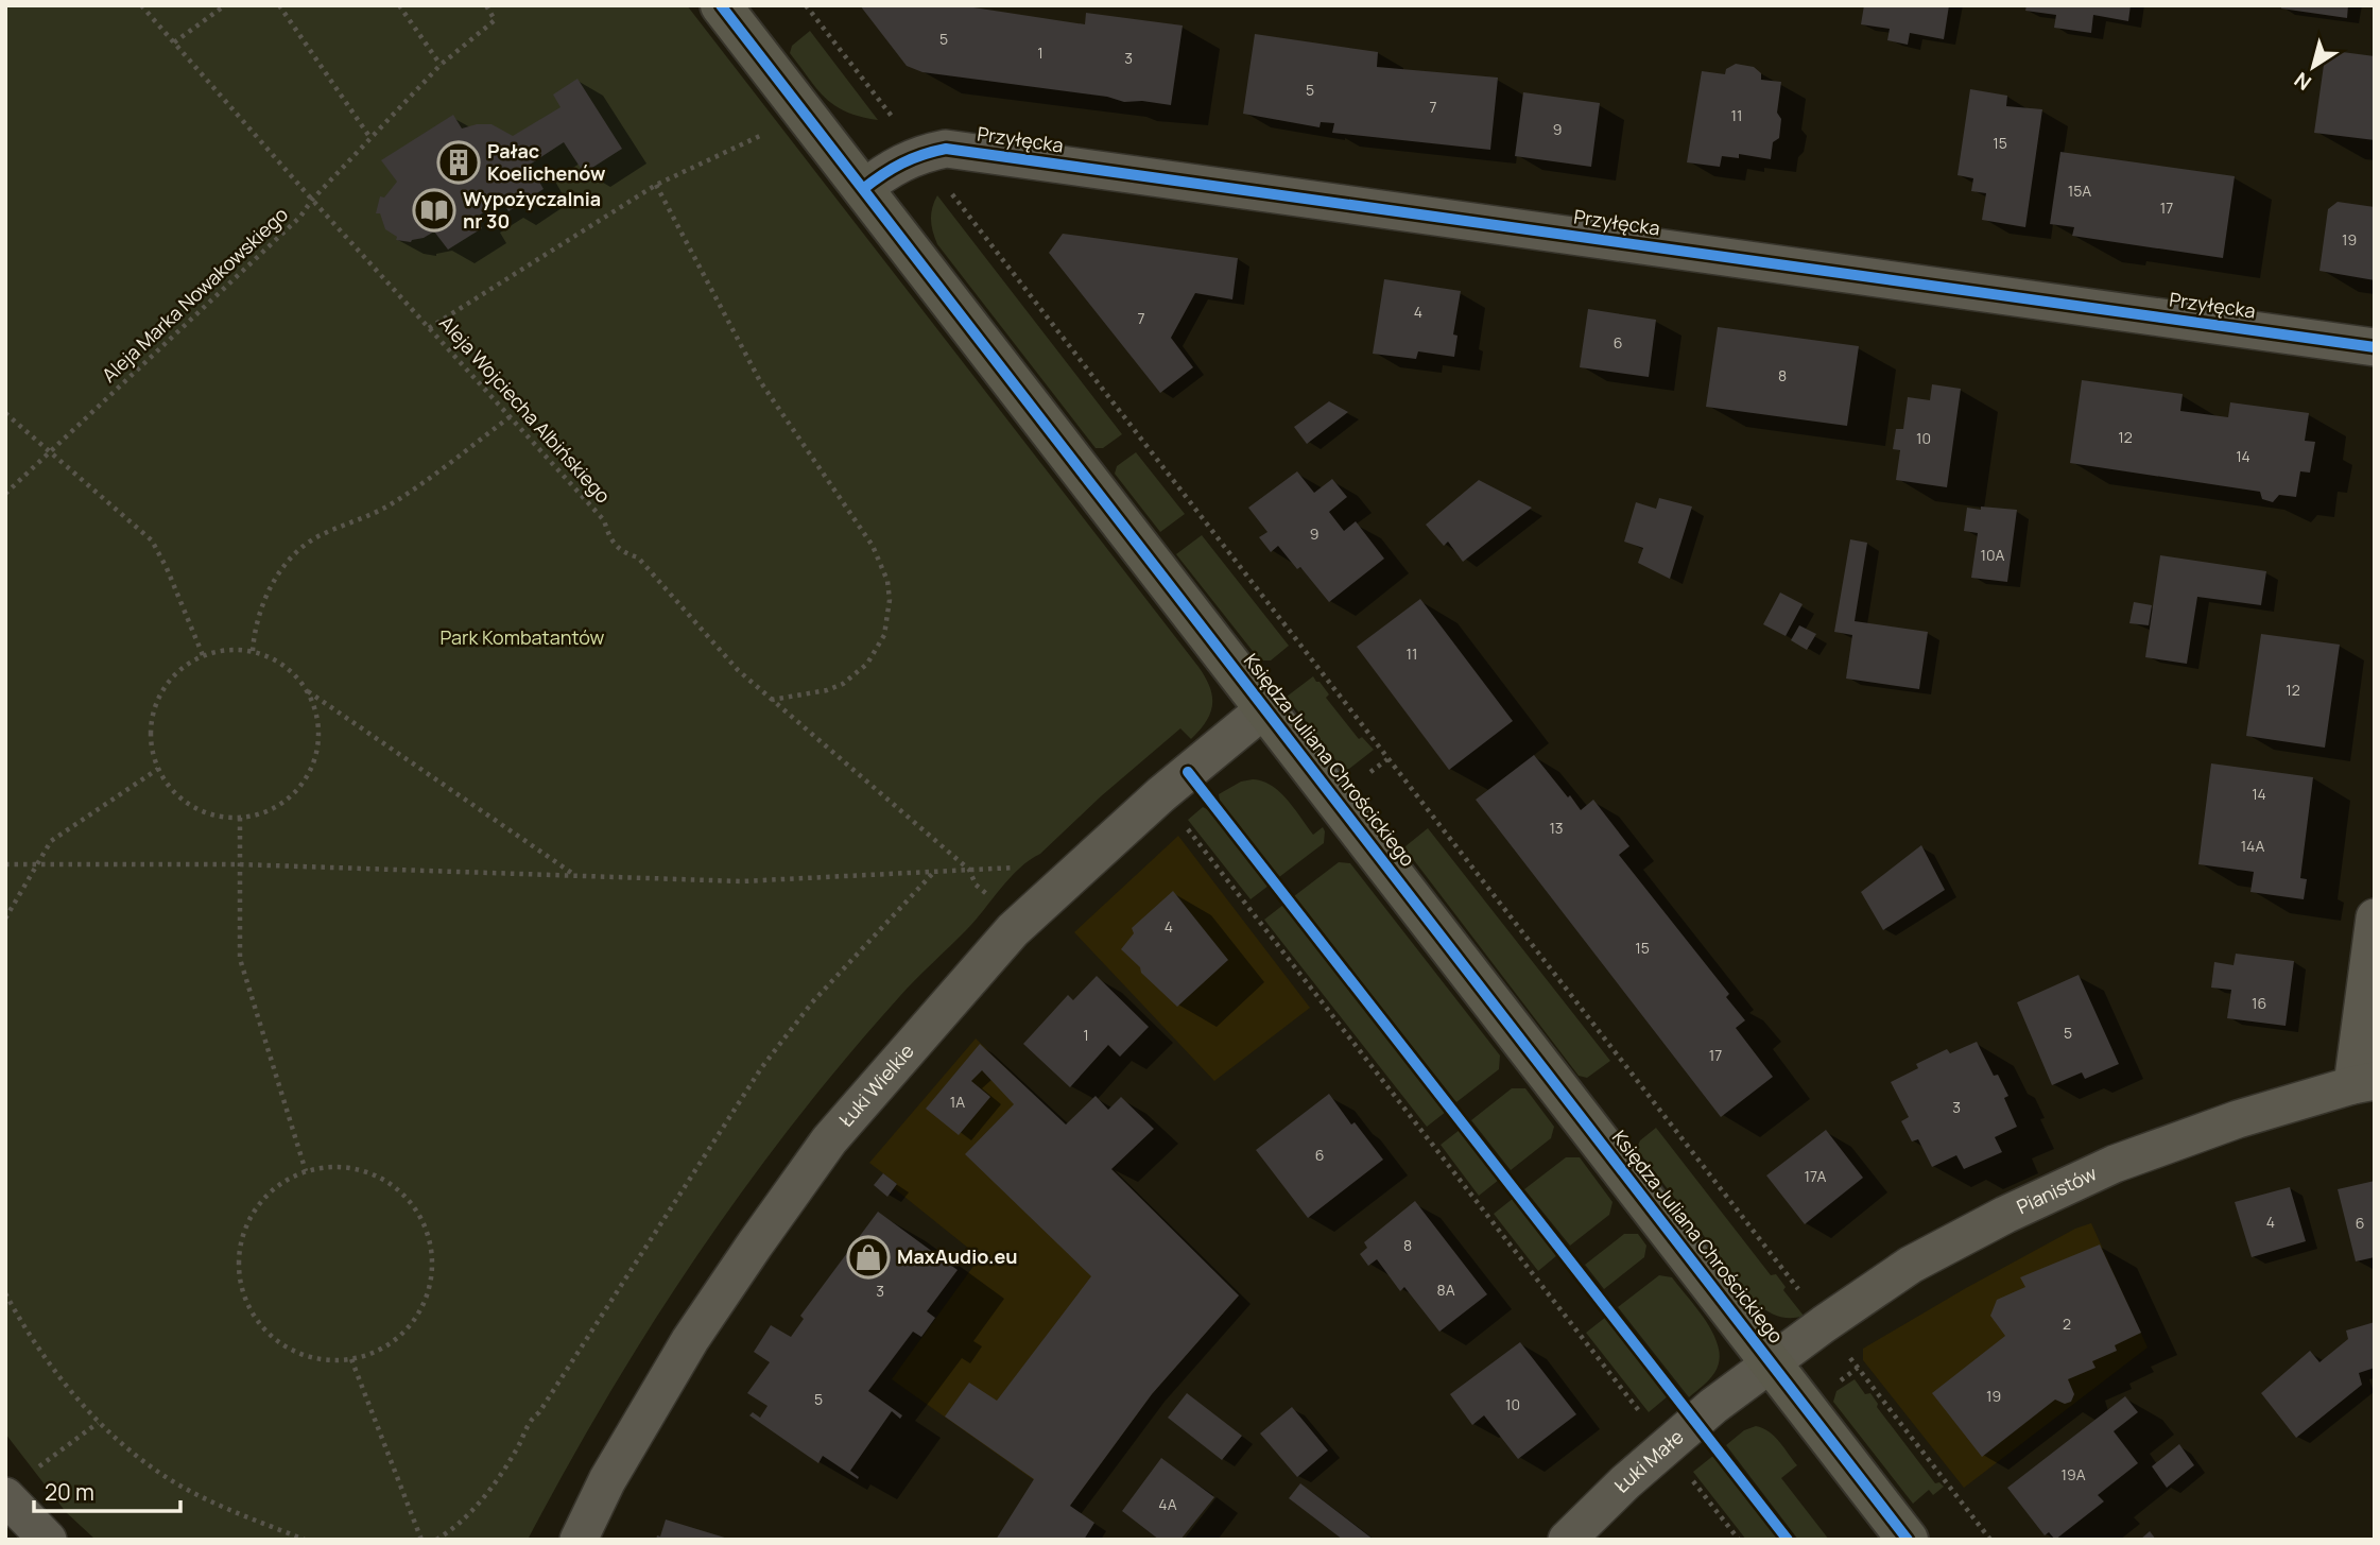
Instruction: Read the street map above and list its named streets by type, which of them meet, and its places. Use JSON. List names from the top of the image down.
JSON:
{
  "streets": {
    "street": [
      "Przyłęcka",
      "Księdza Juliana Chrościckiego",
      "Łuki Wielkie",
      "Pianistów",
      "Łuki Małe"
    ],
    "path": ["Aleja Marka Nowakowskiego", "Aleja Wojciecha Albińskiego"]
  },
  "crossings": [
    ["Przyłęcka", "Księdza Juliana Chrościckiego"],
    ["Aleja Marka Nowakowskiego", "Aleja Wojciecha Albińskiego"],
    ["Księdza Juliana Chrościckiego", "Łuki Wielkie"],
    ["Księdza Juliana Chrościckiego", "Pianistów"],
    ["Księdza Juliana Chrościckiego", "Łuki Małe"],
    ["Pianistów", "Łuki Małe"]
  ],
  "parks": ["Park Kombatantów"],
  "places": {
    "building": ["Pałac Koelichenów"],
    "library": ["Wypożyczalnia nr 30"],
    "shop": ["MaxAudio.eu"]
  },
  "house_numbers": [
    "5",
    "1",
    "3",
    "5",
    "7",
    "11",
    "9",
    "15",
    "15A",
    "17",
    "19",
    "4",
    "7",
    "6",
    "8",
    "12",
    "10",
    "14",
    "9",
    "10A",
    "11",
    "12",
    "14",
    "13",
    "14A",
    "4",
    "15",
    "16",
    "5",
    "1",
    "17",
    "1A",
    "3",
    "6",
    "17A",
    "4",
    "6",
    "8",
    "8A",
    "3",
    "2",
    "19",
    "5",
    "10",
    "19A",
    "4A"
  ],
  "scale_bar": "20 m",
  "north": "bottom left"
}
